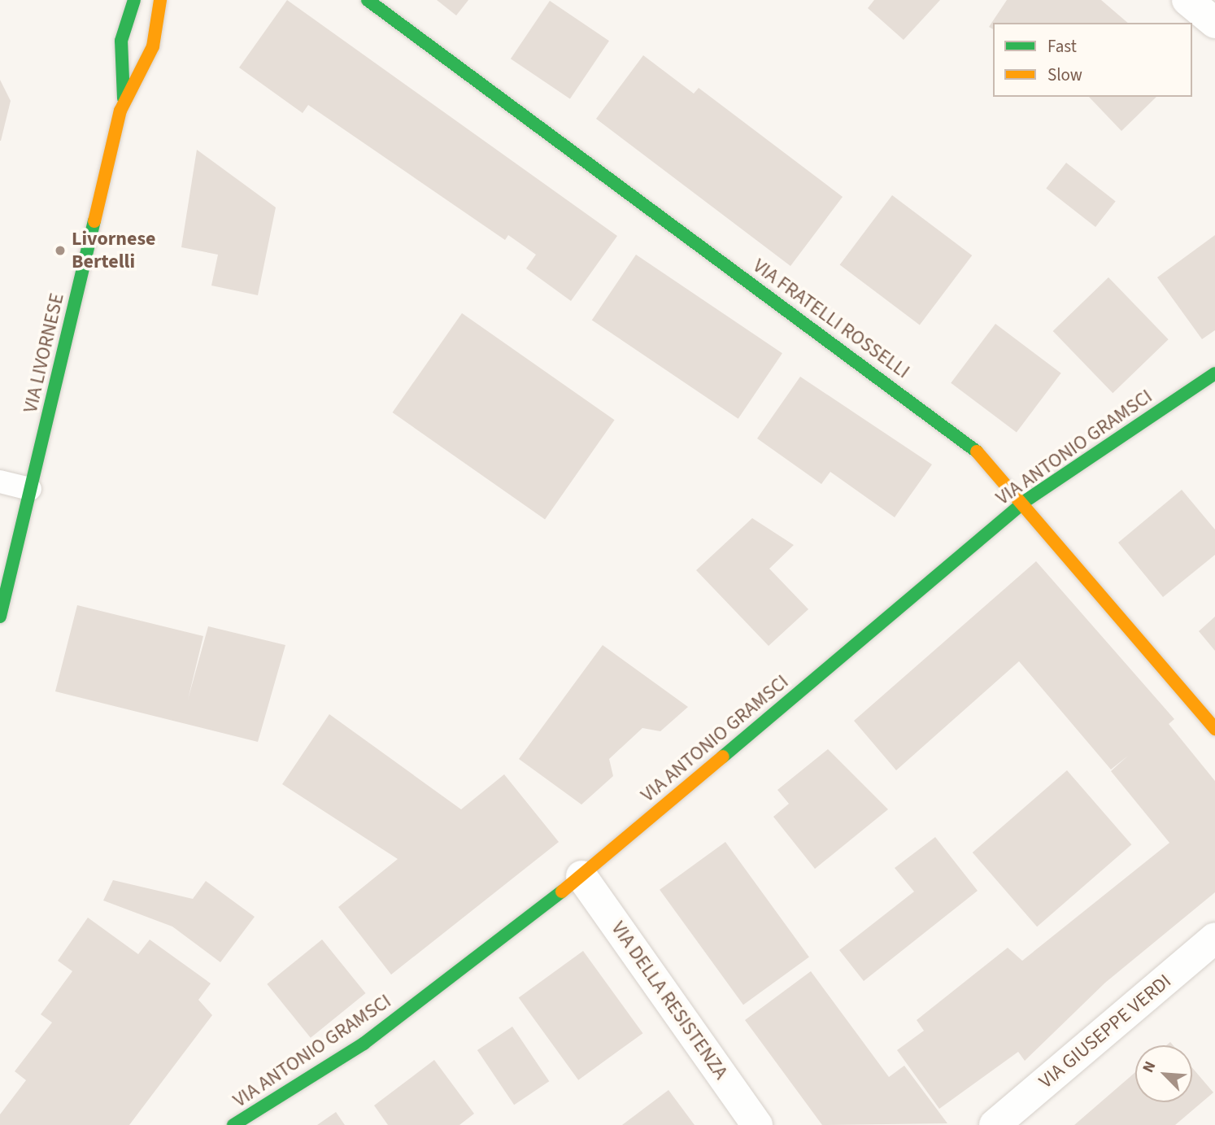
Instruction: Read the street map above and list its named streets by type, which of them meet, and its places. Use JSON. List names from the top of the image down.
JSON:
{
  "streets": {
    "street": [
      "VIA FRATELLI ROSSELLI",
      "VIA LIVORNESE",
      "VIA ANTONIO GRAMSCI",
      "VIA DELLA RESISTENZA",
      "VIA GIUSEPPE VERDI"
    ]
  },
  "crossings": [
    ["VIA FRATELLI ROSSELLI", "VIA ANTONIO GRAMSCI"],
    ["VIA ANTONIO GRAMSCI", "VIA DELLA RESISTENZA"]
  ],
  "places": ["Livornese Bertelli"],
  "legend": ["Fast", "Slow"],
  "north": "top left"
}
